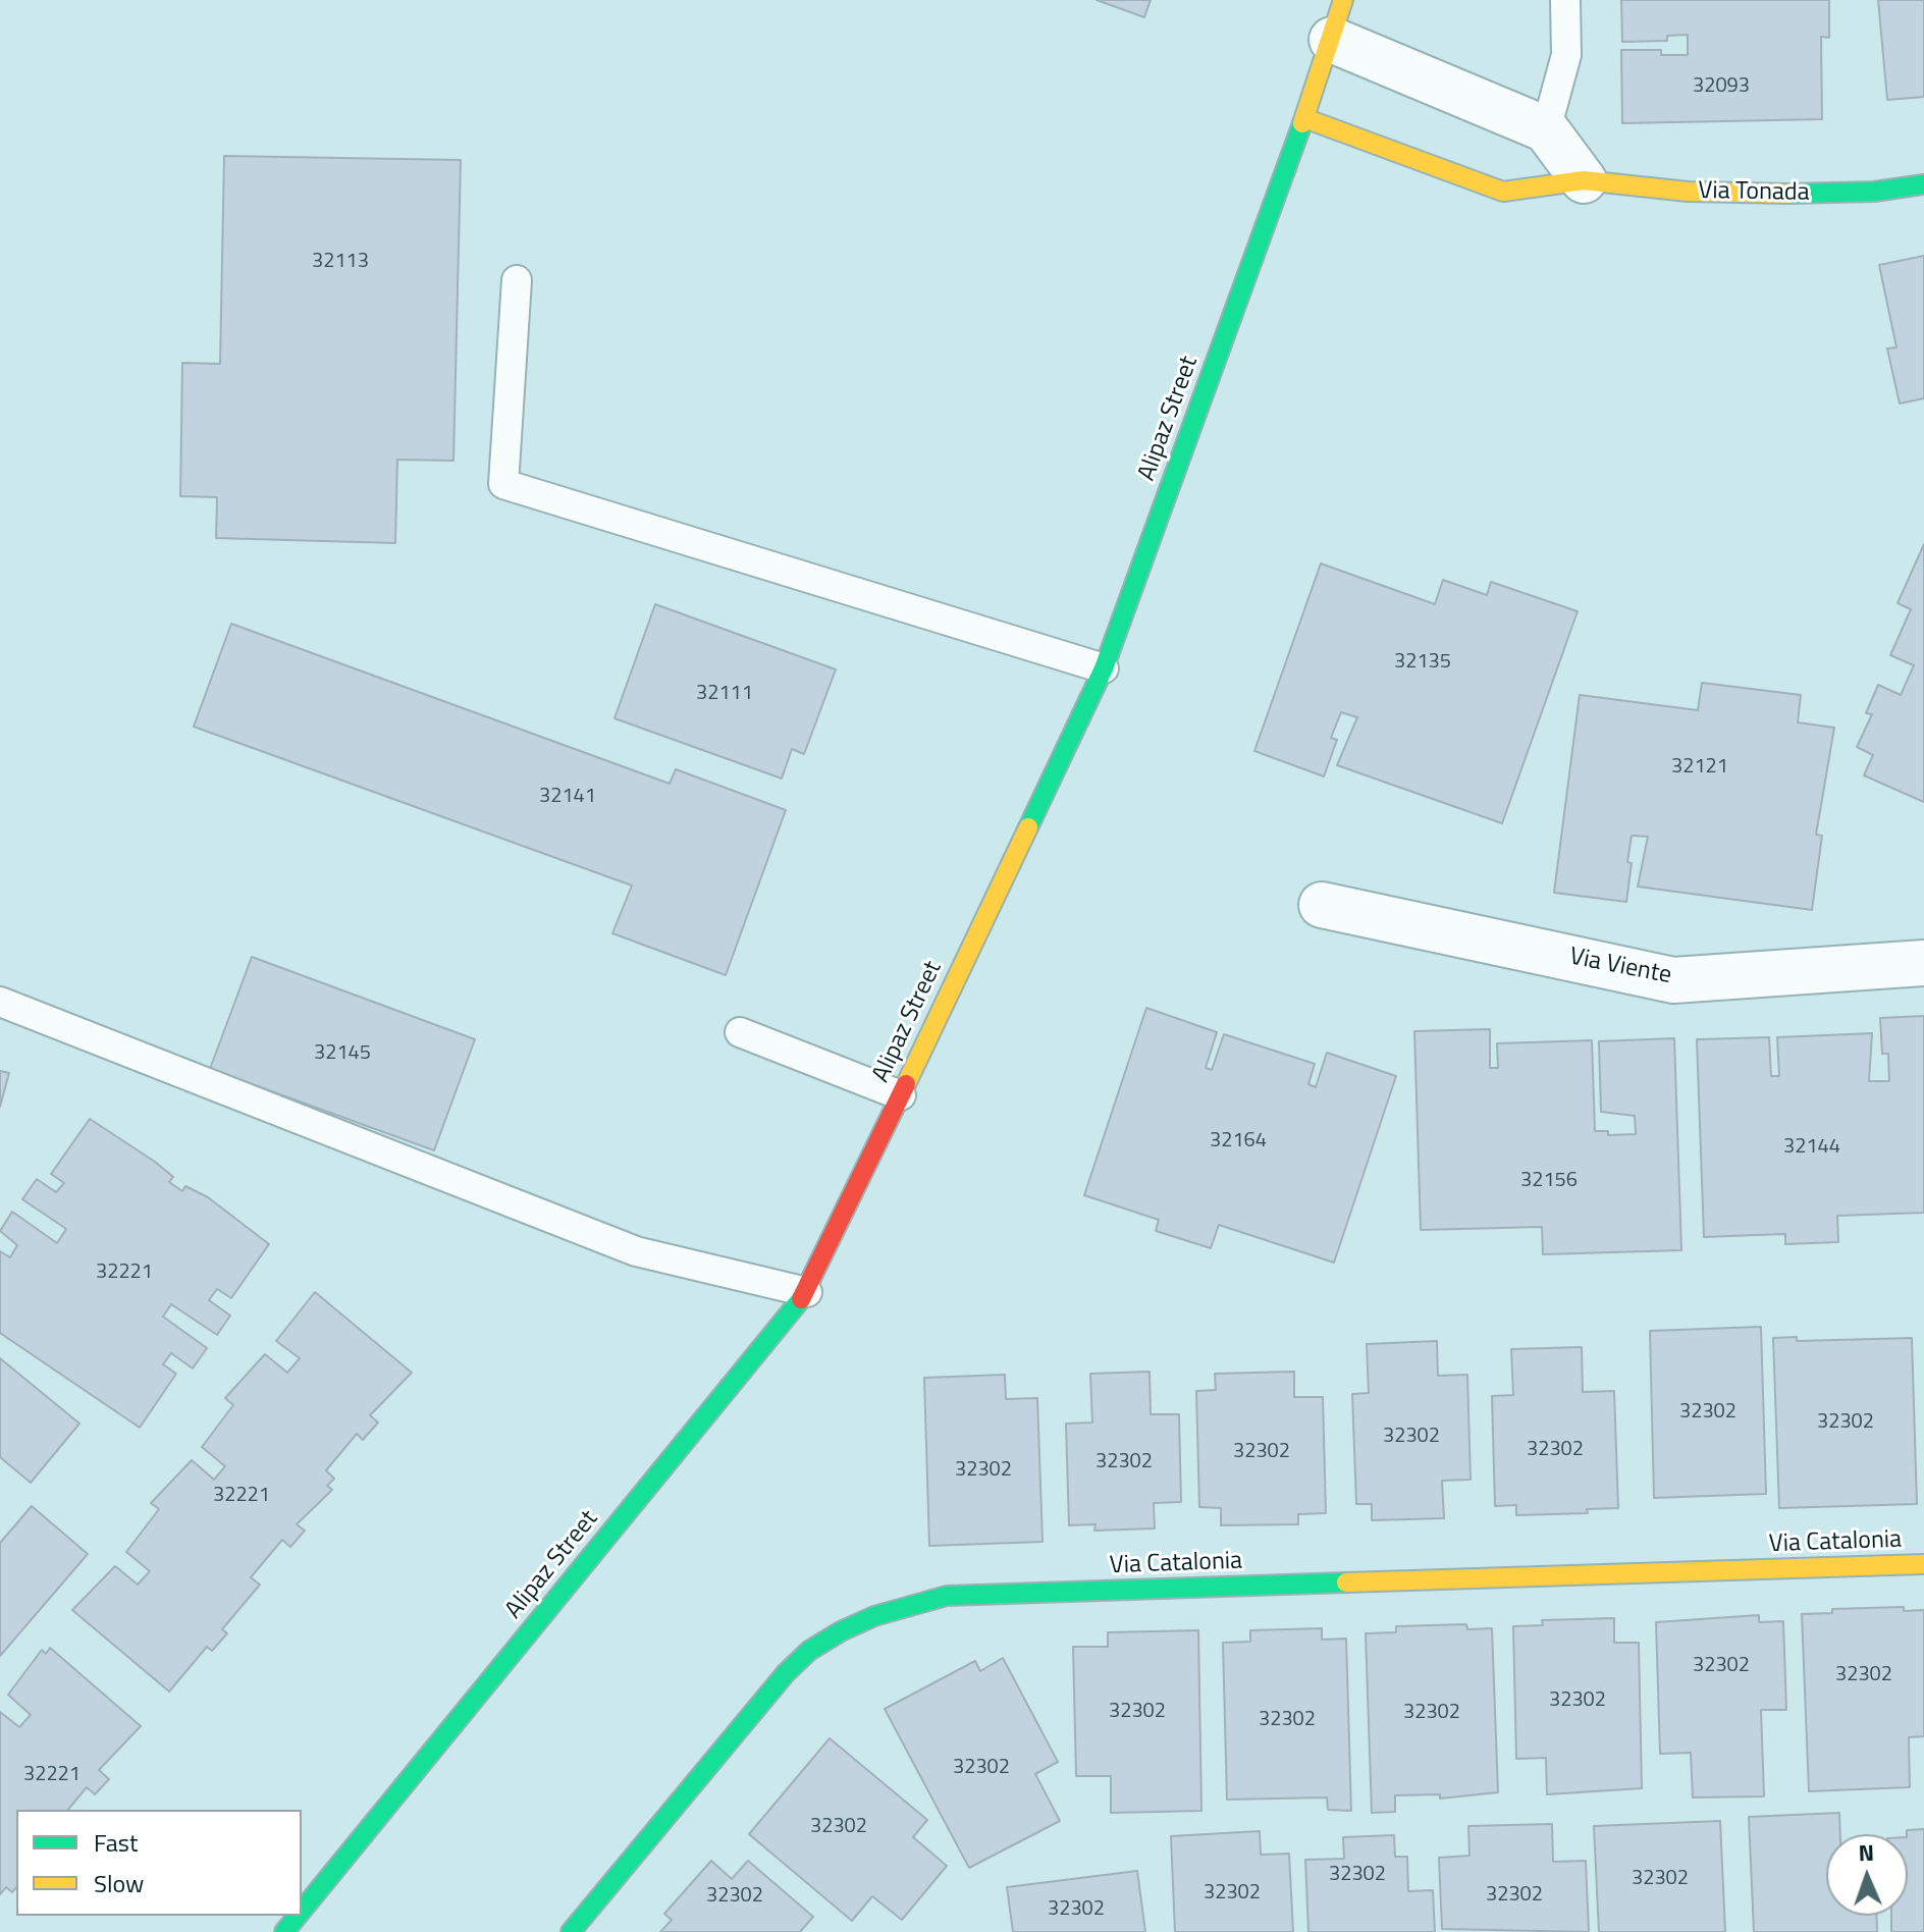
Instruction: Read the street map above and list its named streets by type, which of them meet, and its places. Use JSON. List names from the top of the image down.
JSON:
{
  "streets": {
    "main road": ["Via Tonada", "Alipaz Street", "Via Catalonia"],
    "street": ["Via Viente"]
  },
  "crossings": [
    ["Via Tonada", "Alipaz Street"]
  ],
  "house_numbers": [
    "32093",
    "32113",
    "32135",
    "32111",
    "32121",
    "32141",
    "32145",
    "32164",
    "32144",
    "32156",
    "32221",
    "32302",
    "32302",
    "32302",
    "32302",
    "32302",
    "32302",
    "32302",
    "32221",
    "32302",
    "32302",
    "32302",
    "32302",
    "32302",
    "32302",
    "32302",
    "32221",
    "32302",
    "32302",
    "32302",
    "32302",
    "32302",
    "32302",
    "32302"
  ],
  "legend": ["Fast", "Slow"],
  "north": "top"
}
